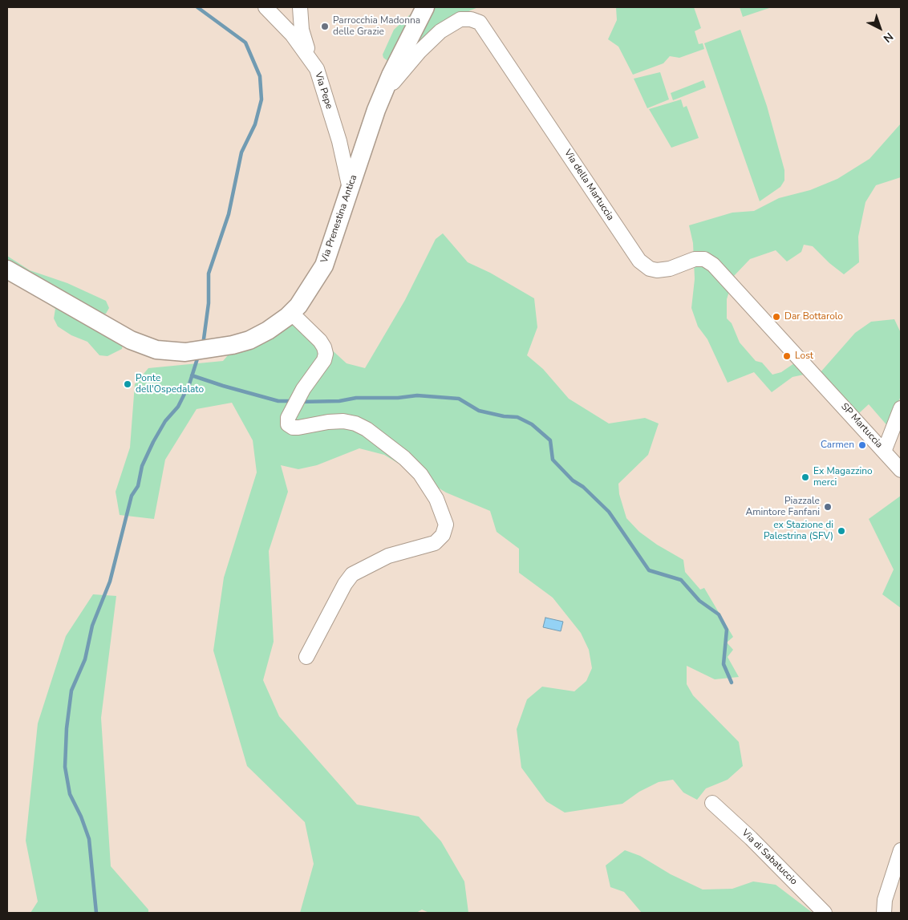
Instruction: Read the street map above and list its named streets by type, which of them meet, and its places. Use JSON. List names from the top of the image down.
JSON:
{
  "streets": {
    "main road": ["Via Prenestina Antica"],
    "street": [
      "Via Pepe",
      "Via della Martuccia",
      "SP Martuccia",
      "Via di Sabatuccio"
    ]
  },
  "crossings": [
    ["Via Pepe", "Via Prenestina Antica"],
    ["Via della Martuccia", "Via Prenestina Antica"],
    ["Via della Martuccia", "SP Martuccia"]
  ],
  "places": [
    "Parrocchia Madonna delle Grazie",
    "Dar Bottarolo",
    "Lost",
    "Ponte dell'Ospedalato",
    "Carmen",
    "Ex Magazzino merci",
    "Piazzale Amintore Fanfani",
    "ex Stazione di Palestrina (SFV)"
  ],
  "north": "bottom right"
}
